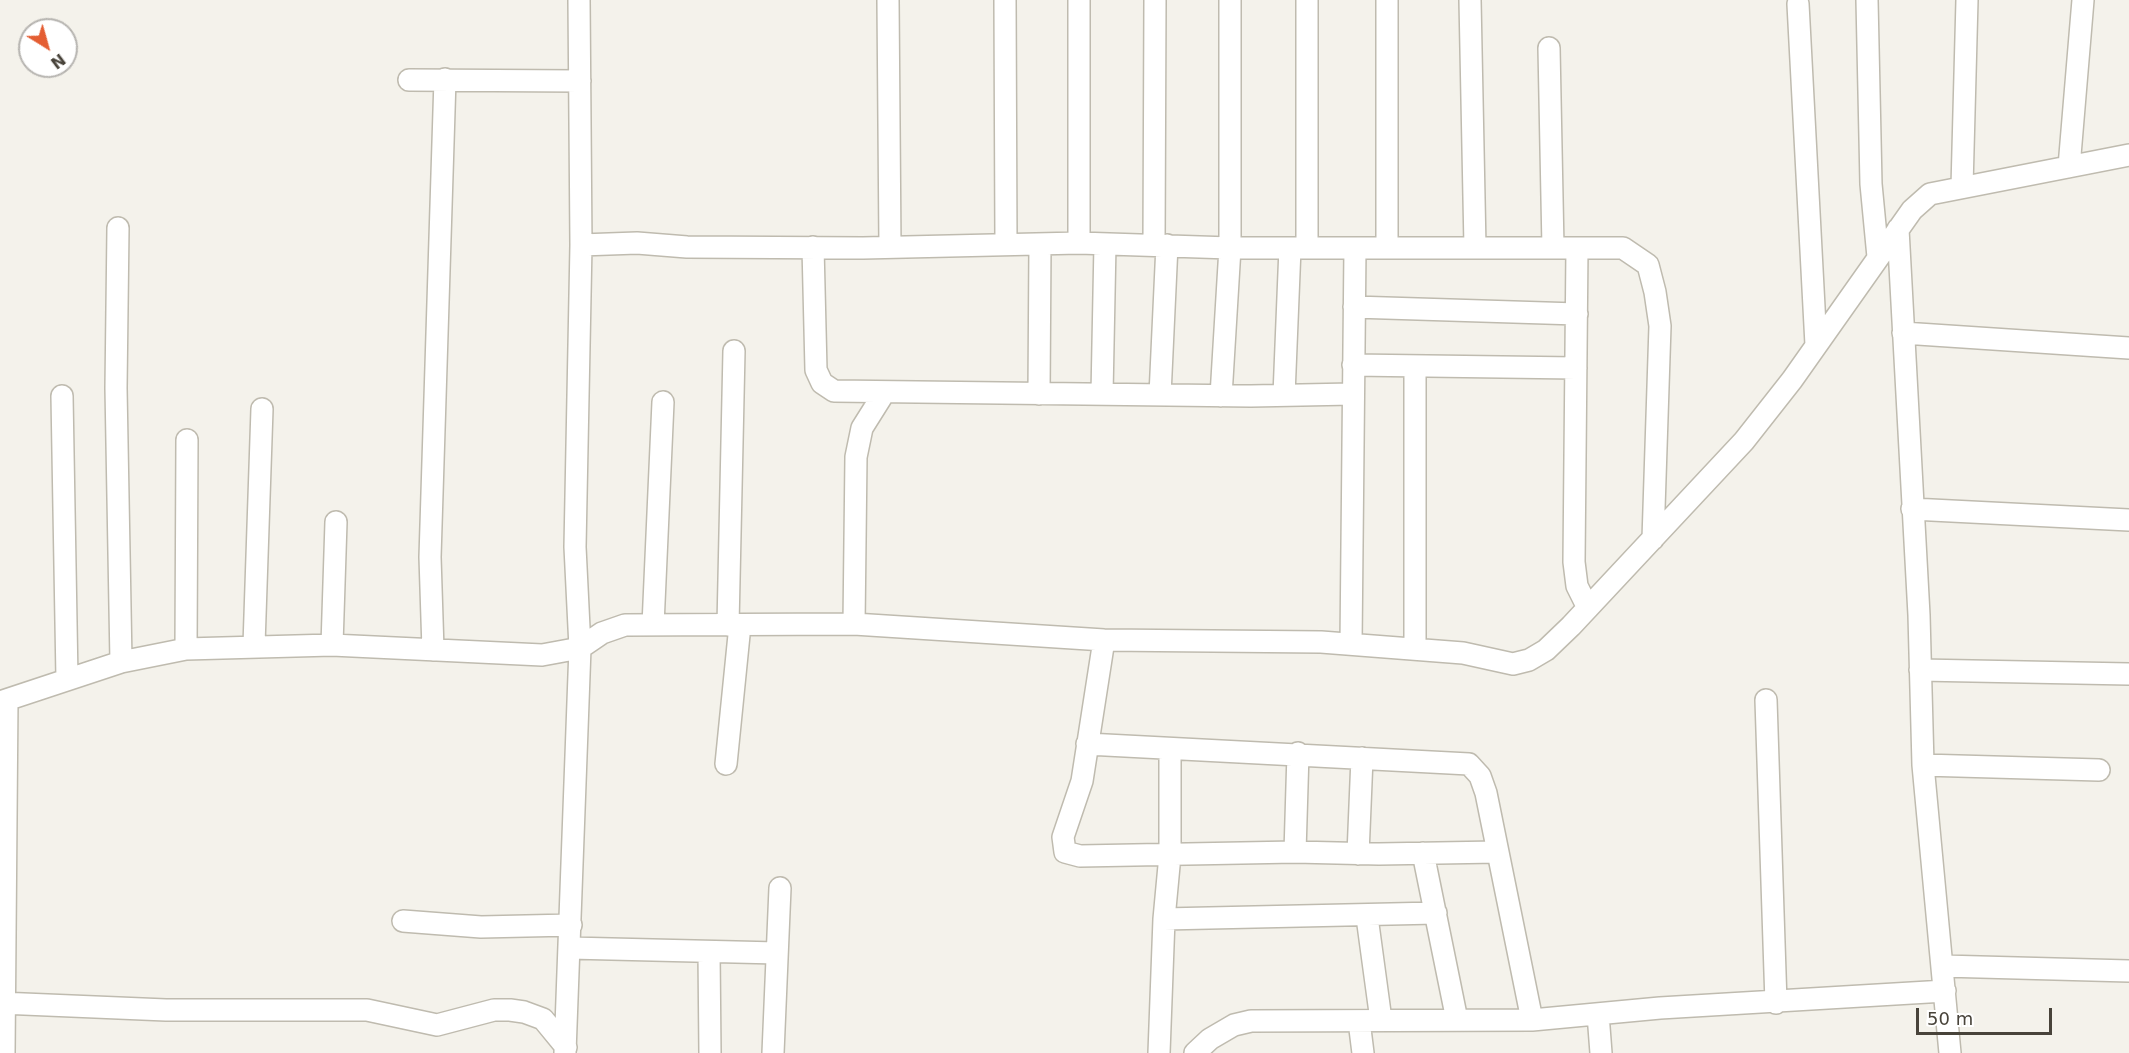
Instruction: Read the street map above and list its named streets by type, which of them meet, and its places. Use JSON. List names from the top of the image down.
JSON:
{
  "scale_bar": "50 m",
  "north": "bottom right"
}
